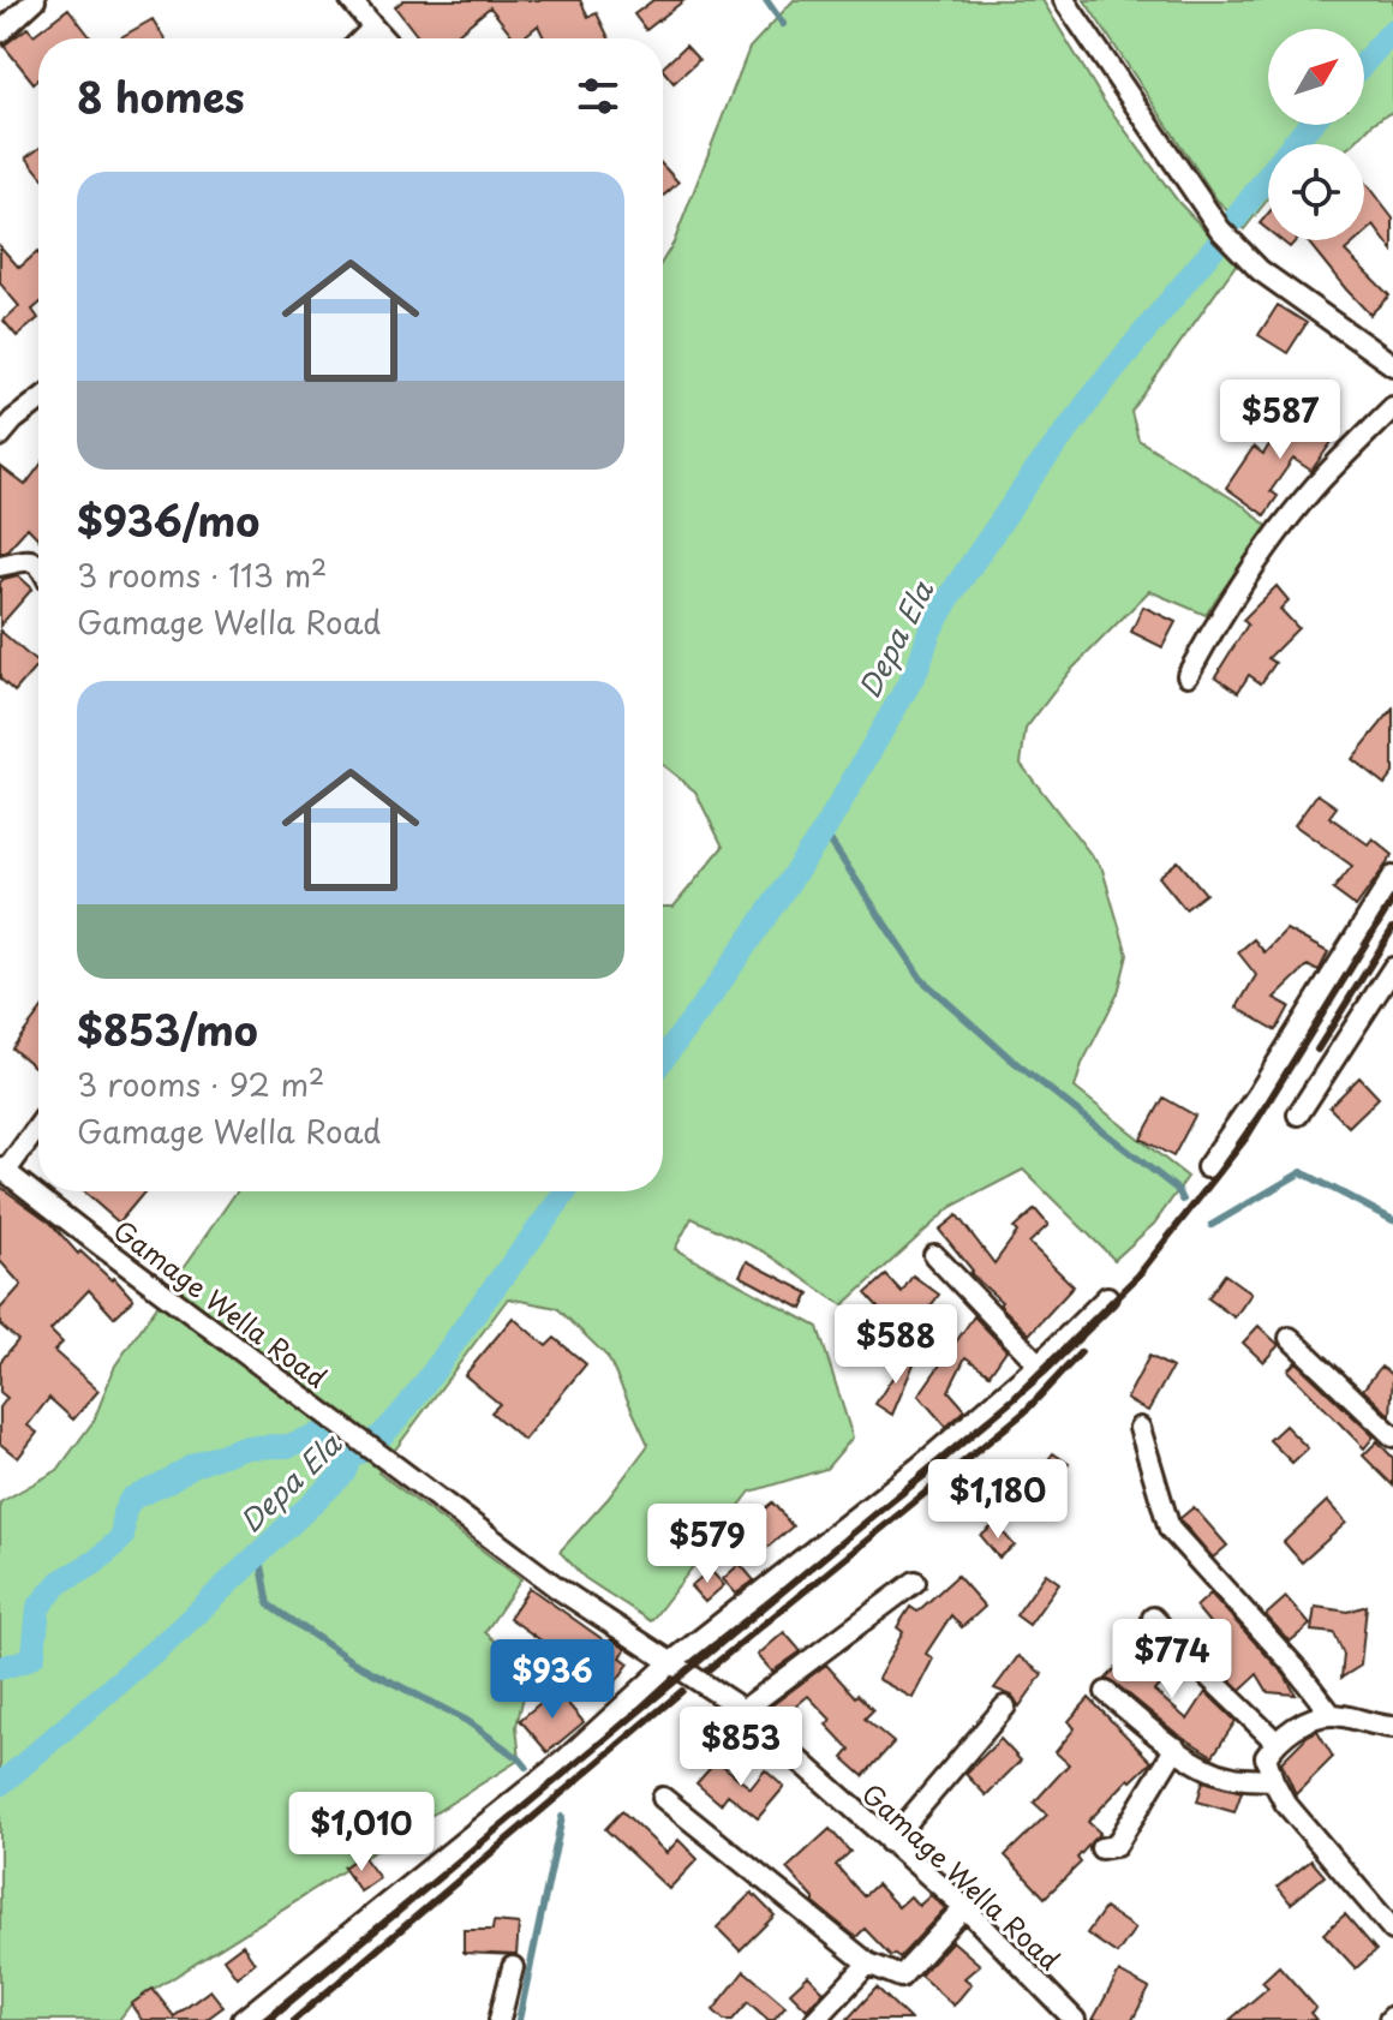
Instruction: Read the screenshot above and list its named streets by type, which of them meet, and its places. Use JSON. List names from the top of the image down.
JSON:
{
  "streets": {
    "street": ["Gamage Wella Road"]
  },
  "water": ["Depa Ela"],
  "north": "top right",
  "page": {
    "heading": "8 homes",
    "list": [
      {
        "name": "$936/mo",
        "note": "3 rooms · 113 m² · Gamage Wella Road"
      },
      {
        "name": "$853/mo",
        "note": "3 rooms · 92 m² · Gamage Wella Road"
      }
    ],
    "price": [
      "$587",
      "$588",
      "$1,180",
      "$579",
      "$774",
      "$936",
      "$853",
      "$1,010"
    ]
  }
}
